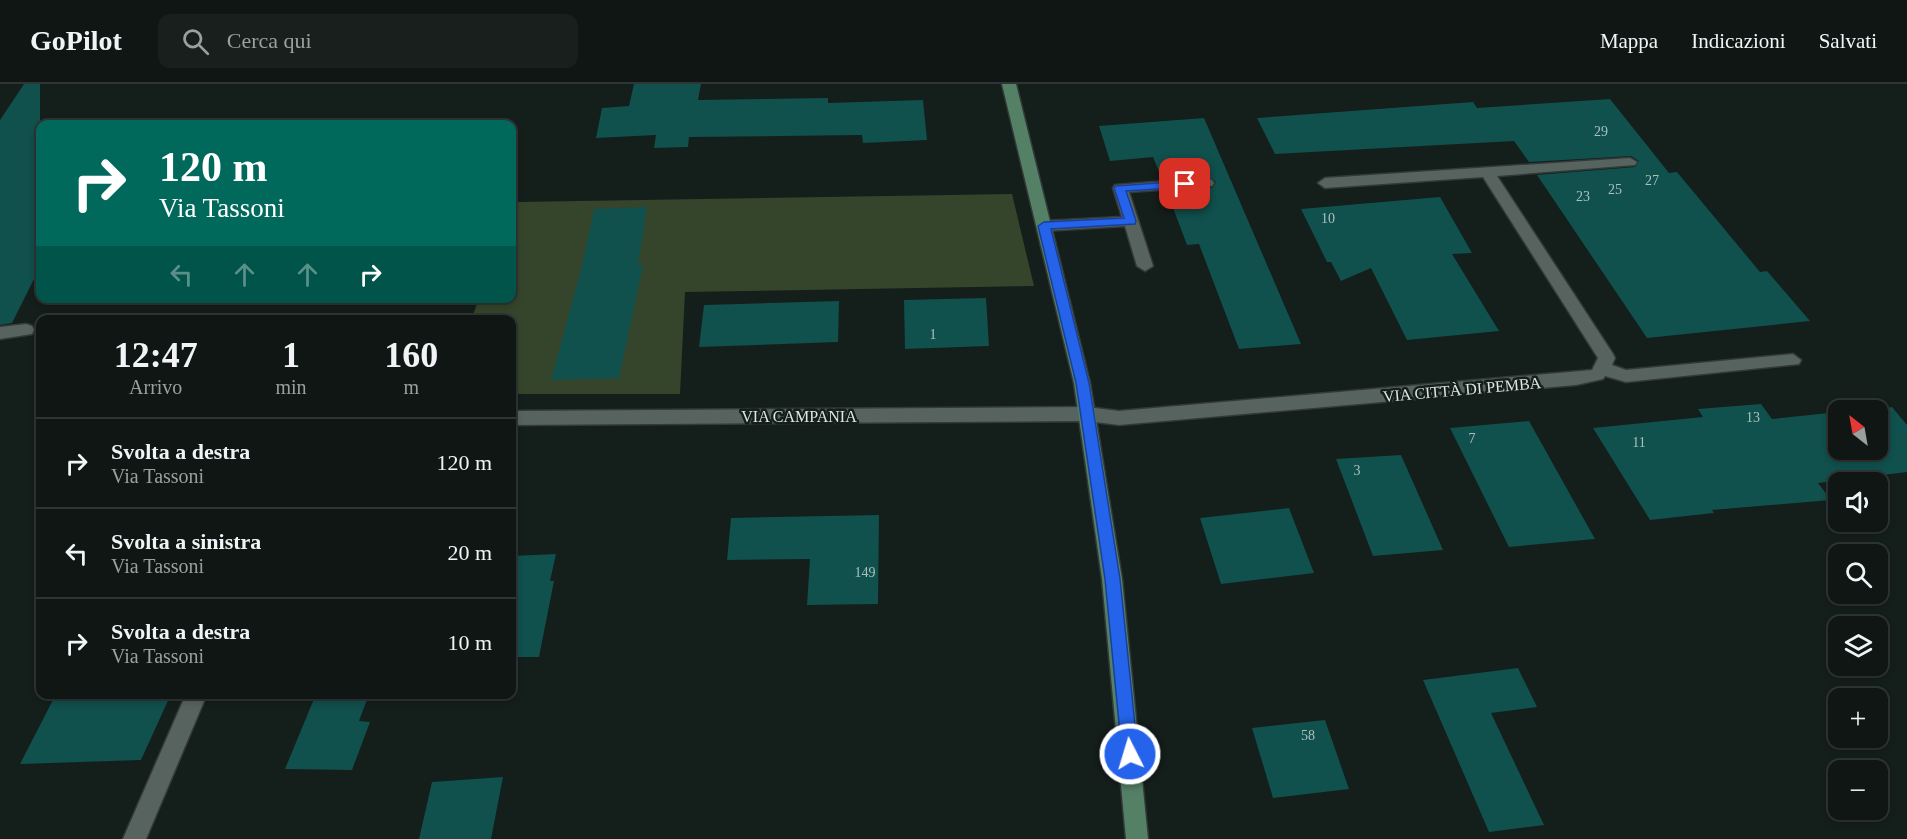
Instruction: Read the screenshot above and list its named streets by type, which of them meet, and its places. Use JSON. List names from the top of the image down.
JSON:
{
  "streets": {
    "street": ["VIA CITTÀ DI PEMBA", "VIA CAMPANIA"]
  },
  "crossings": [
    ["VIA CITTÀ DI PEMBA", "VIA CAMPANIA"]
  ],
  "house_numbers": [
    "29",
    "27",
    "25",
    "23",
    "10",
    "1",
    "13",
    "7",
    "11",
    "3",
    "149",
    "58"
  ],
  "north": "top left",
  "page": {
    "header": "GoPilot",
    "search": "Cerca qui",
    "nav": ["Mappa", "Indicazioni", "Salvati"],
    "turn": ["120 m", "Via Tassoni"],
    "eta": [
      "12:47",
      "Arrivo",
      "1",
      "min",
      "160",
      "m"
    ],
    "map_buttons": ["+", "−"],
    "list": [
      {
        "name": "Svolta a destra",
        "note": "Via Tassoni",
        "value": "120 m"
      },
      {
        "name": "Svolta a sinistra",
        "note": "Via Tassoni",
        "value": "20 m"
      },
      {
        "name": "Svolta a destra",
        "note": "Via Tassoni",
        "value": "10 m"
      }
    ]
  }
}
